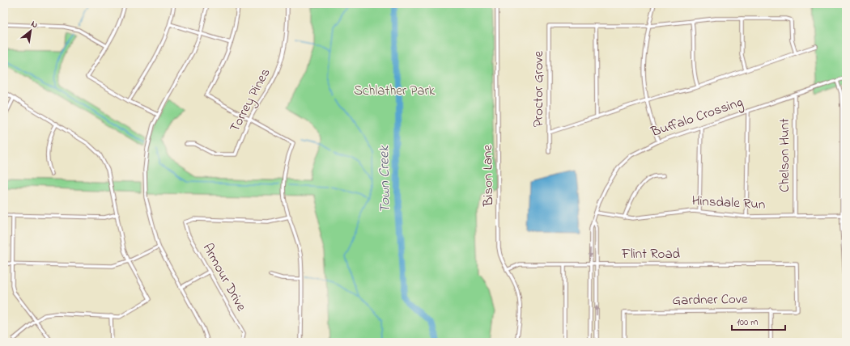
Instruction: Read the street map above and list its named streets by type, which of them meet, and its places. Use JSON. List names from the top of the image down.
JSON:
{
  "streets": {
    "street": [
      "Proctor Grove",
      "Torrey Pines",
      "Buffalo Crossing",
      "Chelson Hunt",
      "Bison Lane",
      "Hinsdale Run",
      "Flint Road",
      "Armour Drive",
      "Gardner Cove"
    ]
  },
  "crossings": [
    ["Buffalo Crossing", "Chelson Hunt"],
    ["Buffalo Crossing", "Hinsdale Run"],
    ["Buffalo Crossing", "Flint Road"],
    ["Chelson Hunt", "Hinsdale Run"],
    ["Bison Lane", "Flint Road"],
    ["Flint Road", "Gardner Cove"]
  ],
  "water": ["Town Creek"],
  "parks": ["Schlather Park"],
  "scale_bar": "100 m",
  "north": "top right"
}
